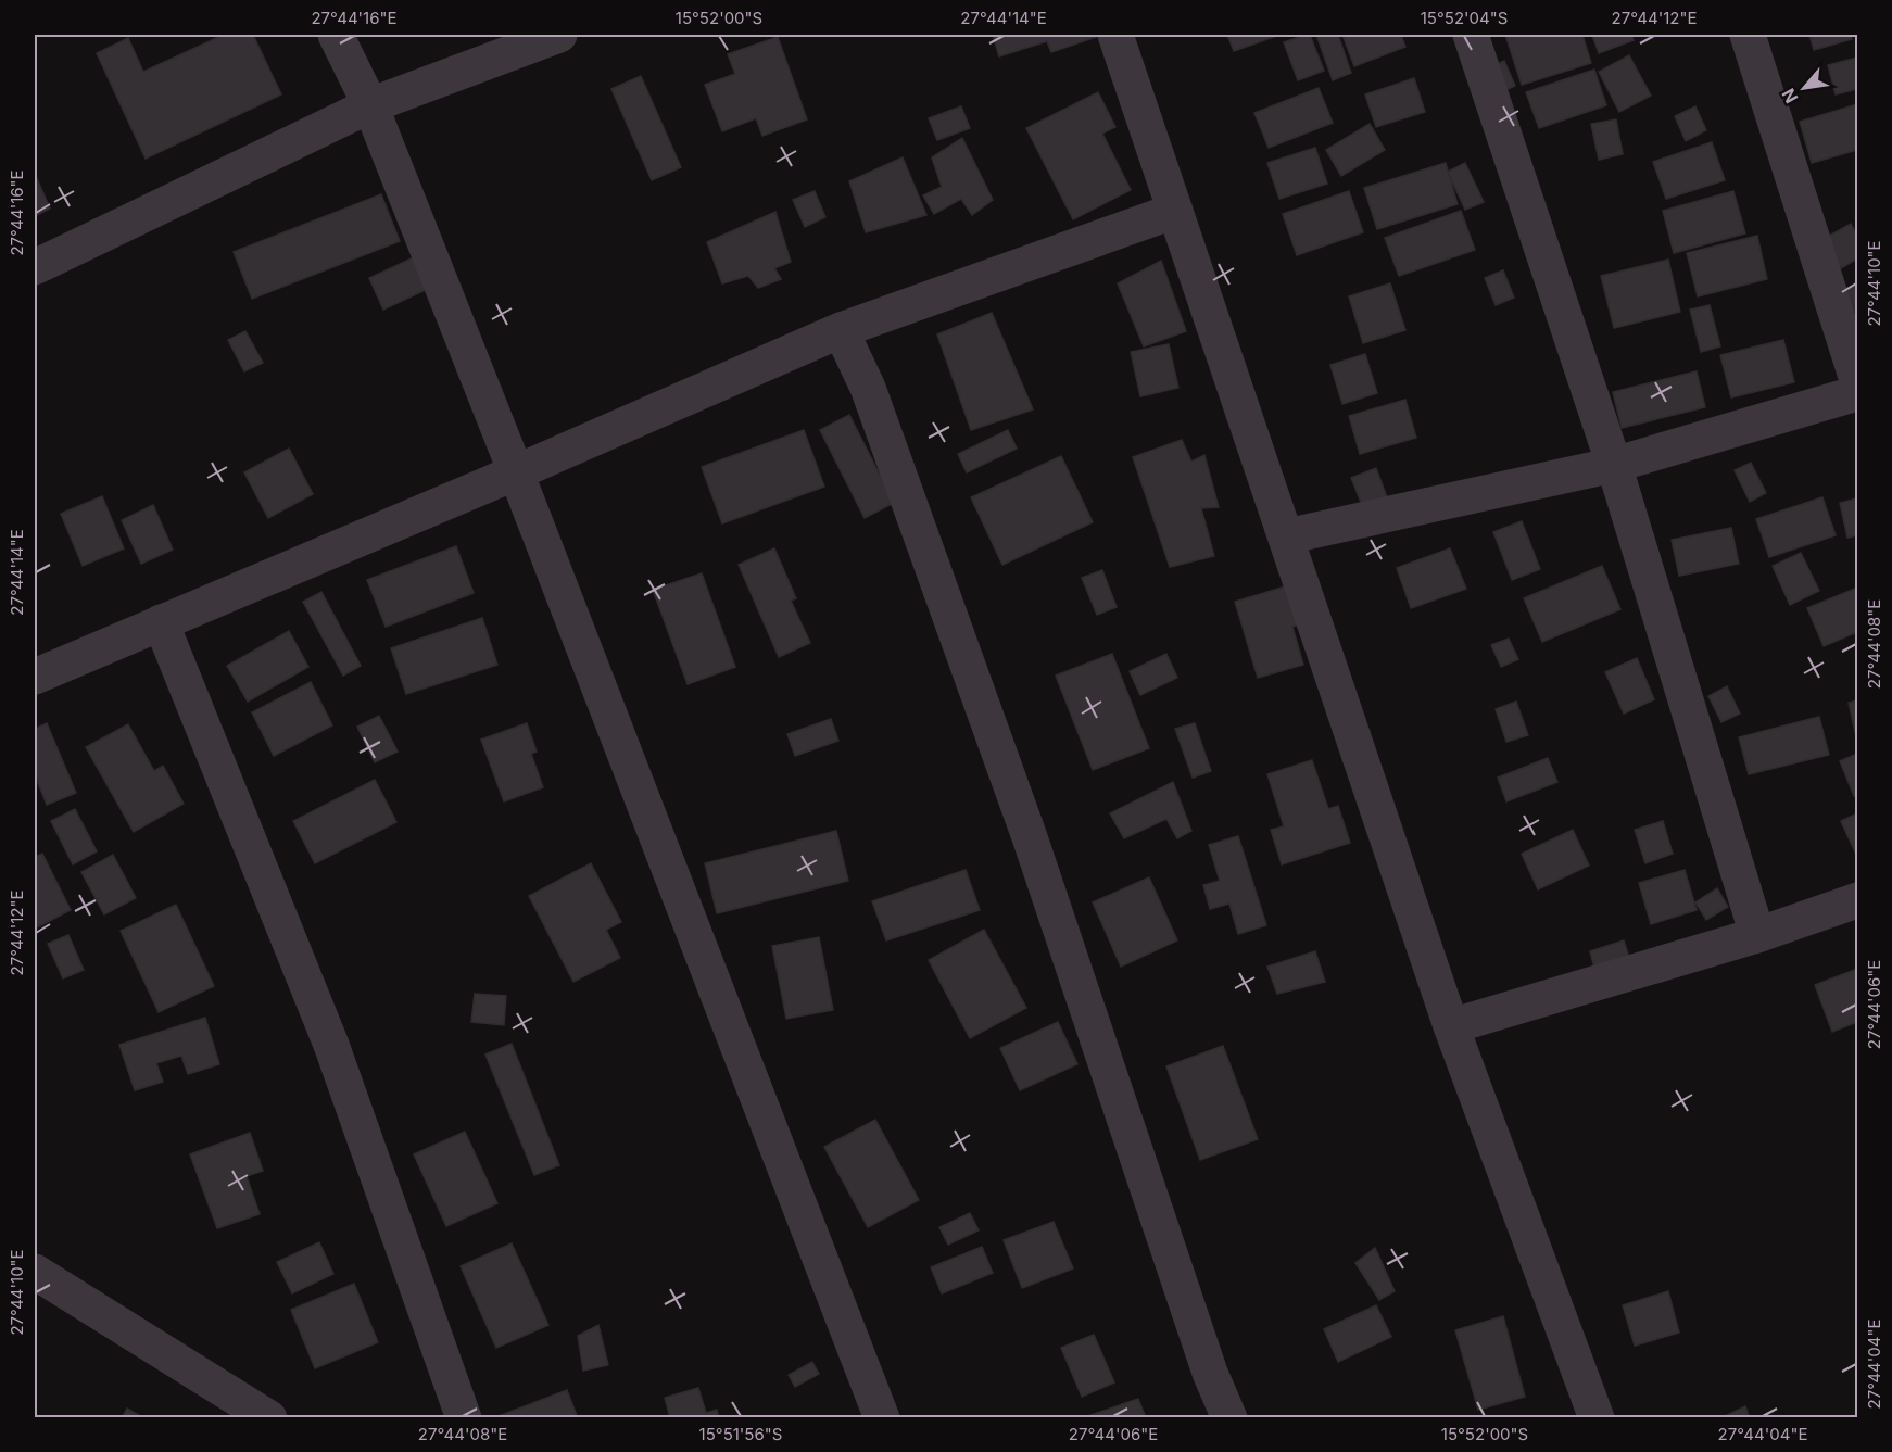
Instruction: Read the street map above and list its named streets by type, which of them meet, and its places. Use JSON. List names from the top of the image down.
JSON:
{
  "north": "bottom left",
  "coordinates": [
    "27°44'16\"E",
    "15°52'00\"S",
    "27°44'14\"E",
    "15°52'04\"S",
    "27°44'12\"E",
    "27°44'10\"E",
    "27°44'08\"E",
    "27°44'06\"E",
    "27°44'04\"E",
    "15°51'56\"S"
  ]
}
